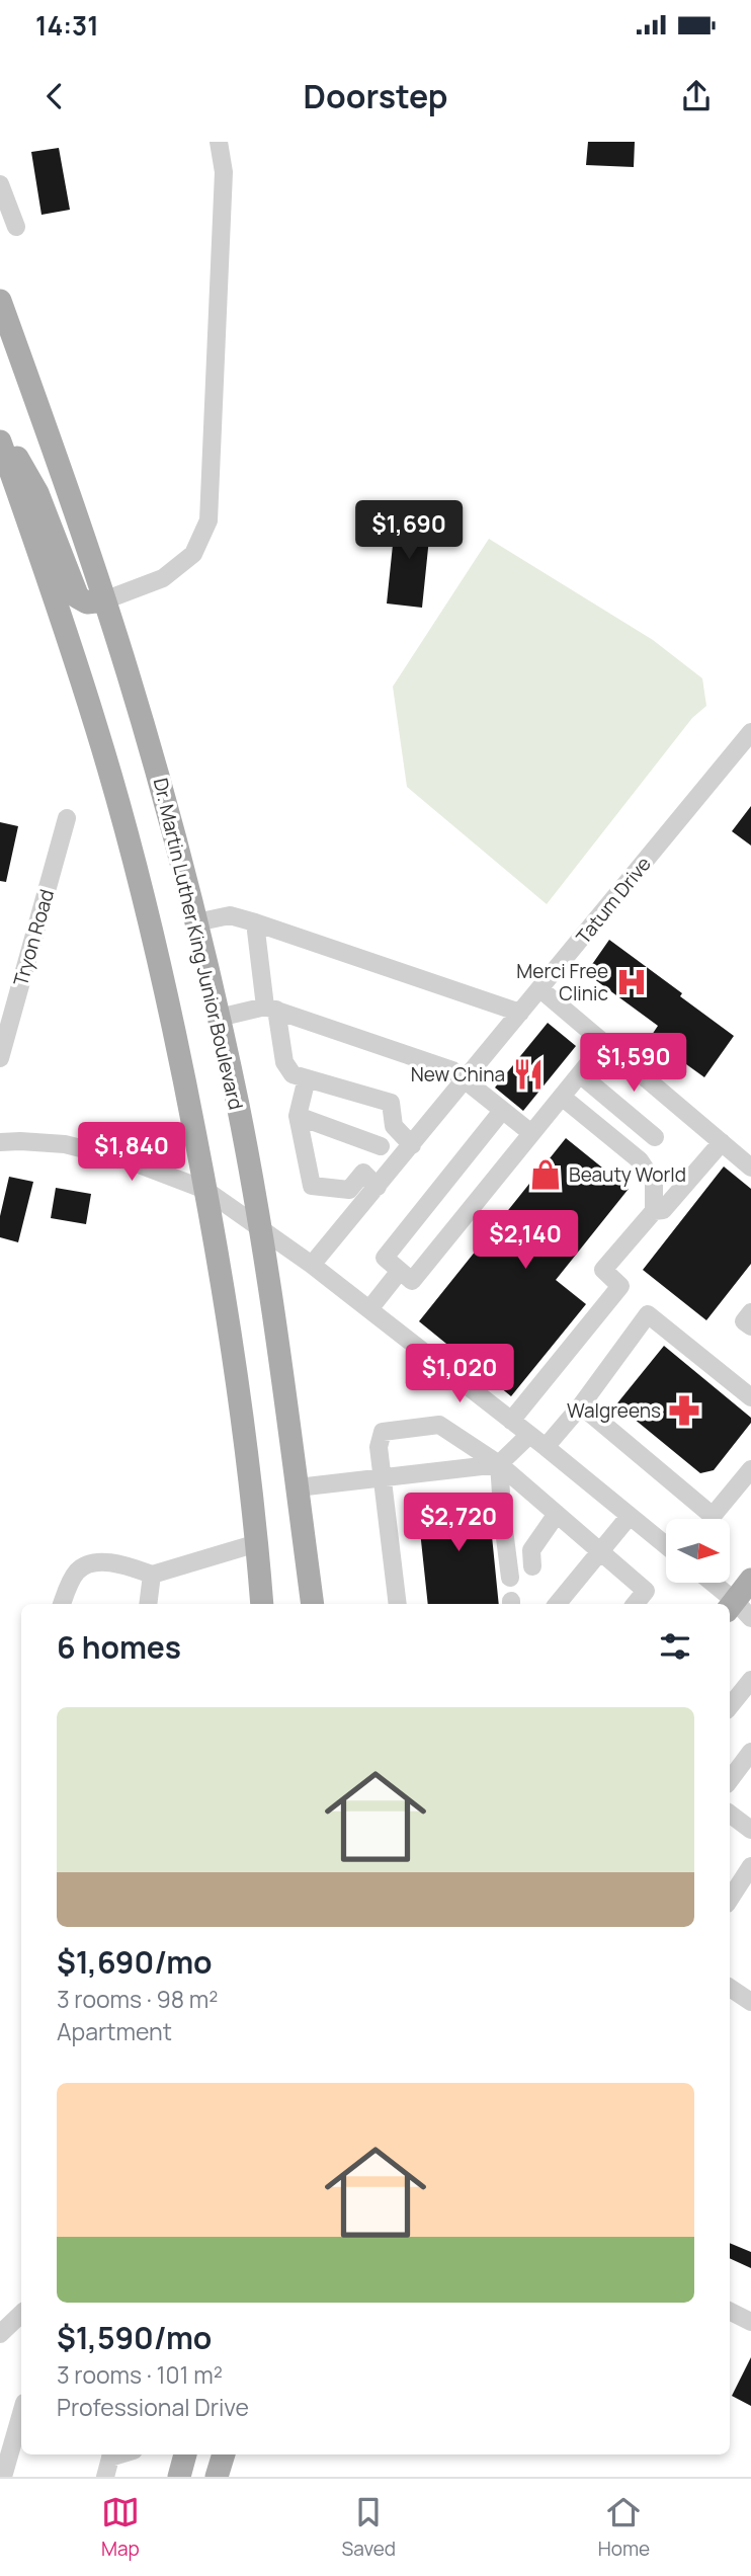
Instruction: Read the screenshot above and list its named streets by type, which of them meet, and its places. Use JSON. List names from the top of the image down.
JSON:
{
  "streets": {
    "main road": ["Dr. Martin Luther King Junior Boulevard"],
    "street": ["Tatum Drive", "Tryon Road"]
  },
  "places": {
    "hospital": ["Merci Free Clinic"],
    "restaurant": ["New China"],
    "shop": ["Beauty World"],
    "pharmacy": ["Walgreens"]
  },
  "north": "right",
  "page": {
    "status": "14:31",
    "header": "Doorstep",
    "price": [
      "$1,690",
      "$1,590",
      "$1,840",
      "$2,140",
      "$1,020",
      "$2,720"
    ],
    "heading": "6 homes",
    "list": [
      {
        "name": "$1,690/mo",
        "note": "3 rooms · 98 m² · Apartment"
      },
      {
        "name": "$1,590/mo",
        "note": "3 rooms · 101 m² · Professional Drive"
      }
    ],
    "tabs": ["Map", "Saved", "Home"]
  }
}
